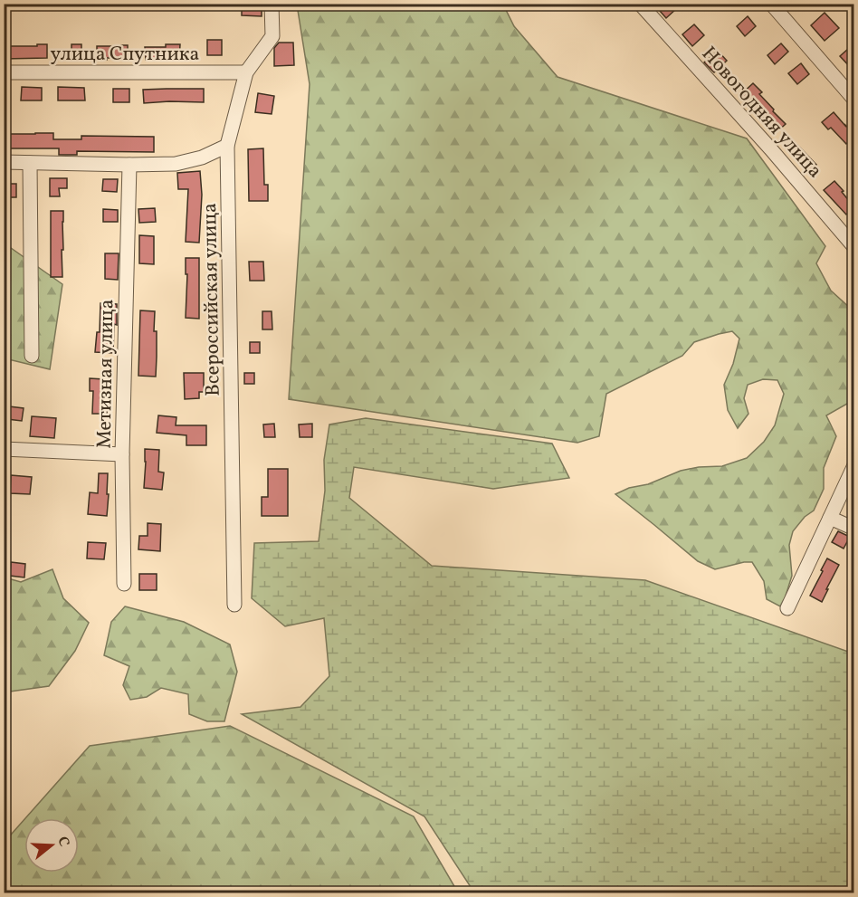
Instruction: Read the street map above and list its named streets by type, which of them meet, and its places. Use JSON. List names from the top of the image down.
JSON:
{
  "streets": {
    "street": [
      "улица Спутника",
      "Новогодняя улица",
      "Всероссийская улица",
      "Метизная улица"
    ]
  },
  "crossings": [
    ["улица Спутника", "Всероссийская улица"]
  ],
  "north": "right"
}
